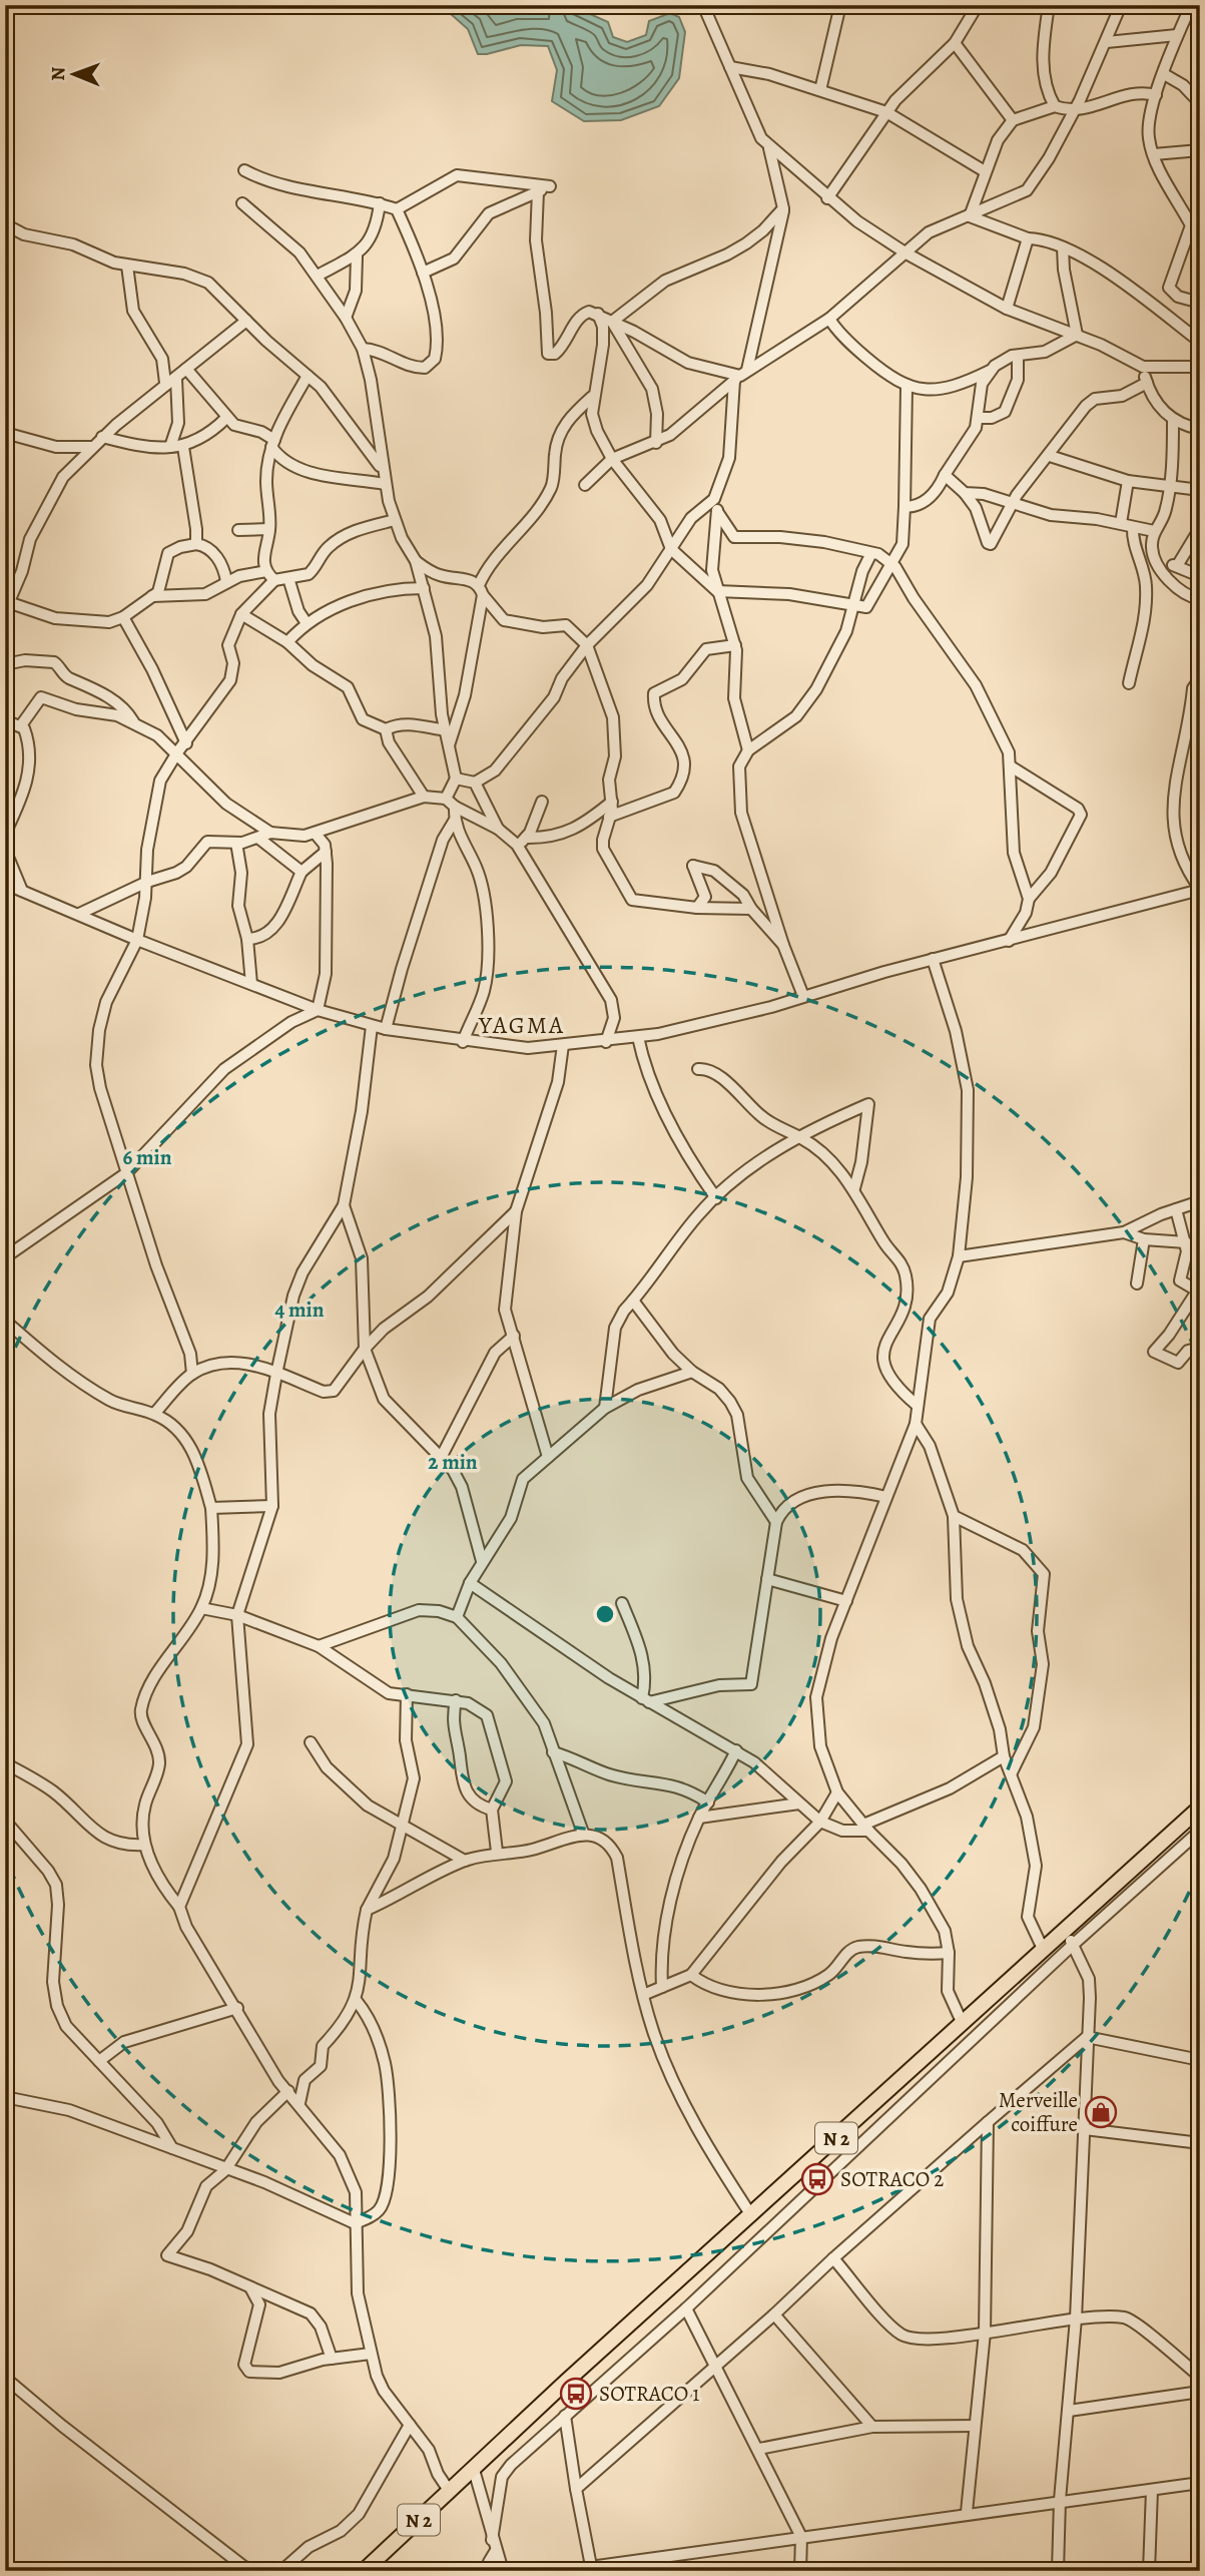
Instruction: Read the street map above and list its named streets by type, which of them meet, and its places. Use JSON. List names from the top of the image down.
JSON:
{
  "streets": {
    "main road": ["N 2"]
  },
  "districts": ["YAGMA"],
  "places": {
    "shop": ["Merveille coiffure"],
    "bus stop": ["SOTRACO 2", "SOTRACO 1"]
  },
  "north": "left",
  "rings": ["6 min", "4 min", "2 min"]
}
